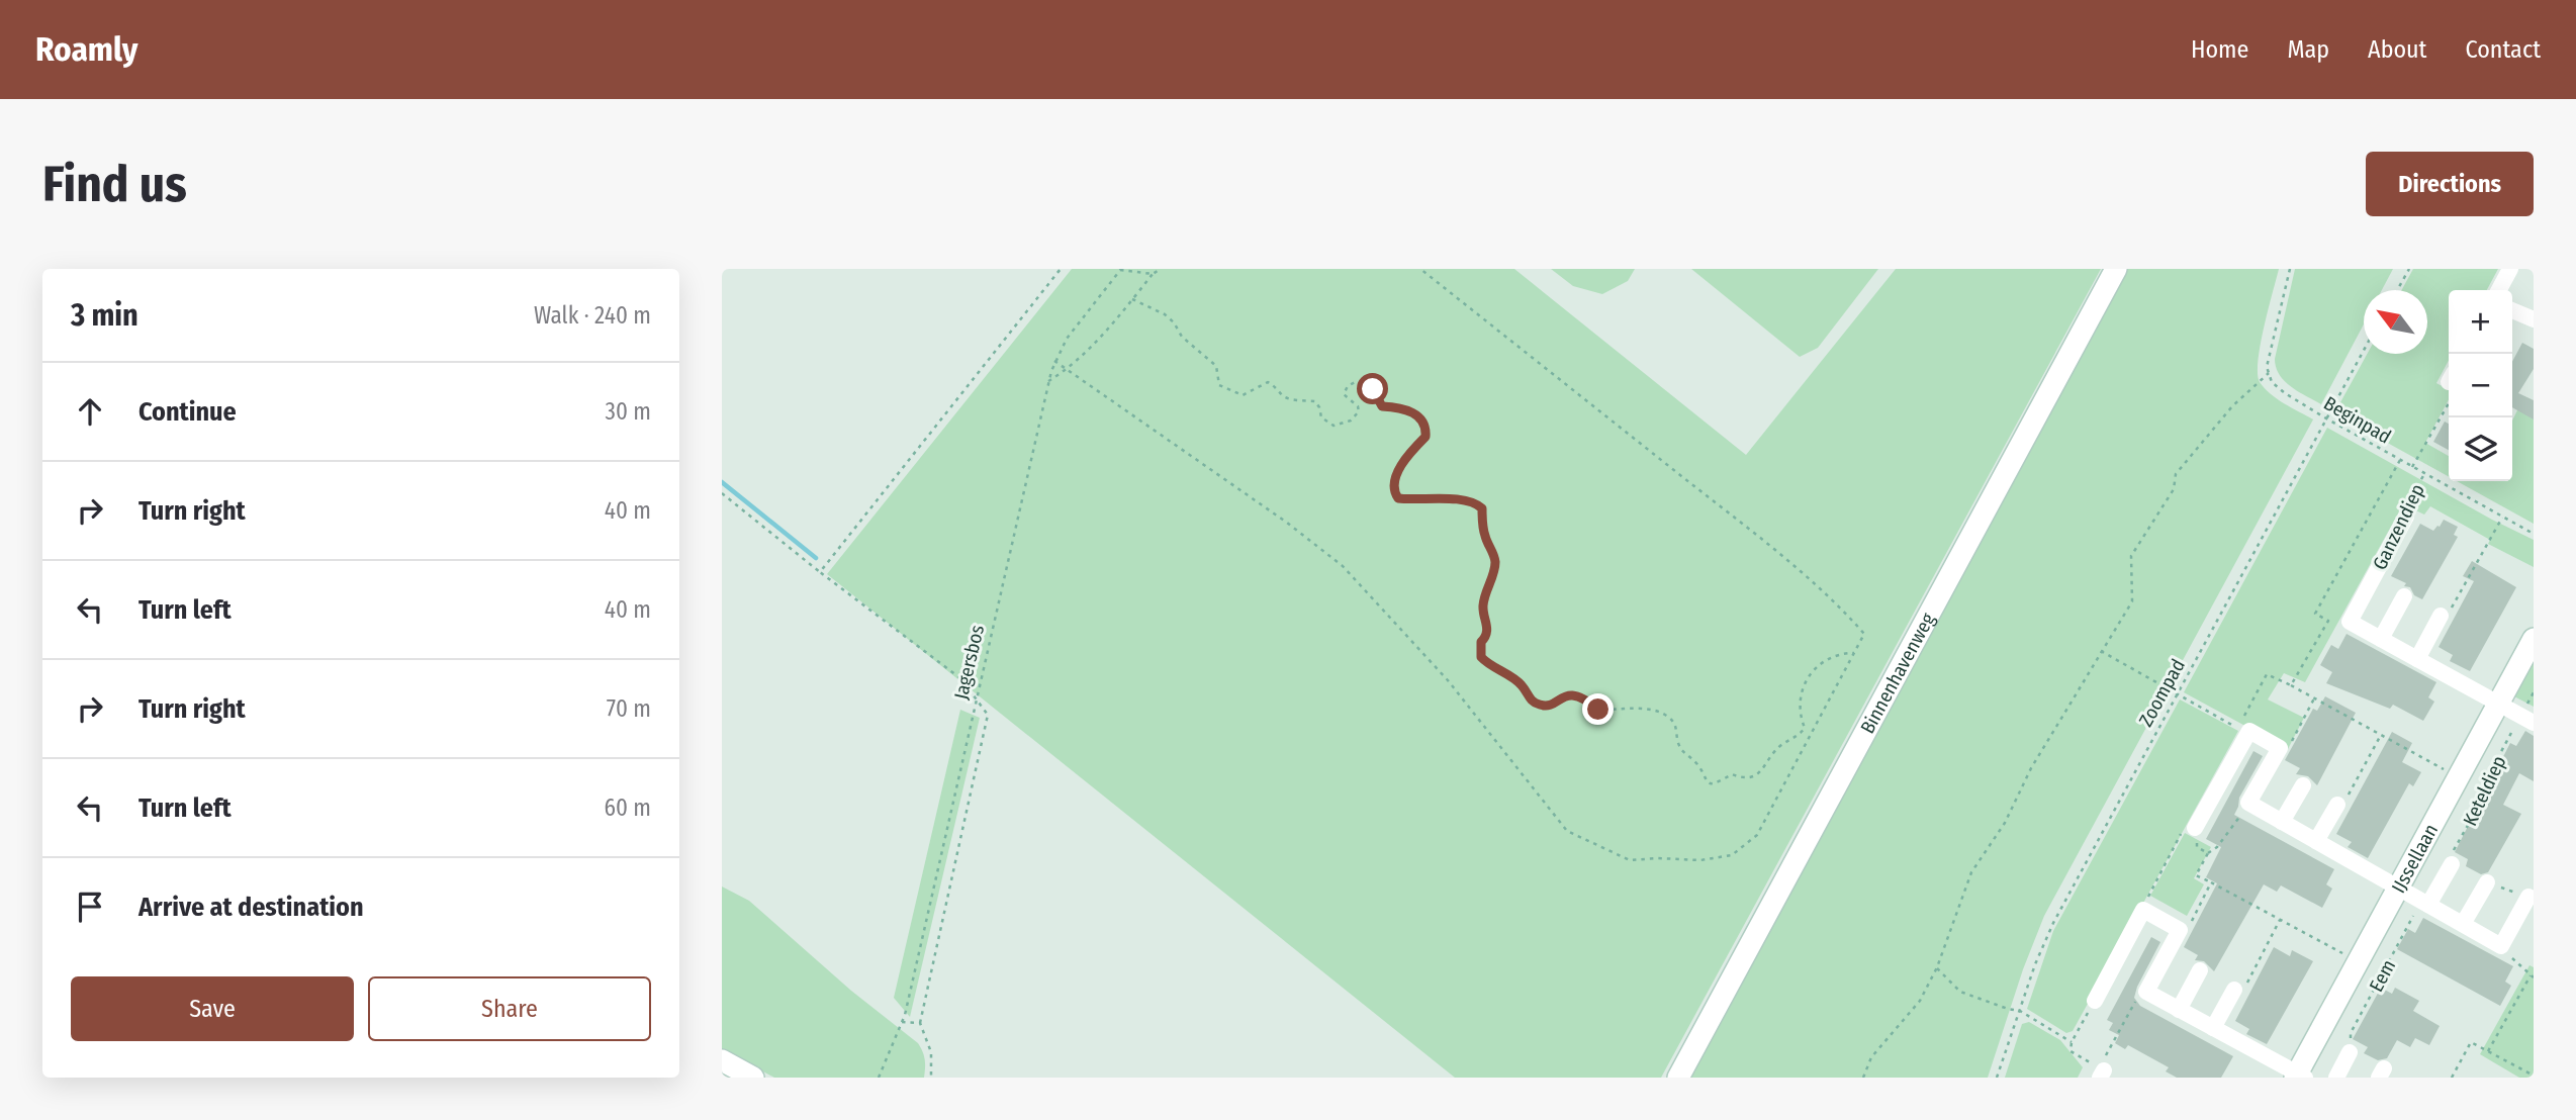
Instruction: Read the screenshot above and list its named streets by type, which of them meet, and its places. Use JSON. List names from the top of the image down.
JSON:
{
  "streets": {
    "street": ["Ganzendiep", "Binnenhavenweg", "IJssellaan"],
    "path": [
      "Beginpad",
      "Jagersbos",
      "Zoompad",
      "Keteldiep",
      "Eem"
    ]
  },
  "crossings": [
    ["Beginpad", "Ganzendiep"],
    ["Beginpad", "Zoompad"],
    ["Ganzendiep", "Keteldiep"],
    ["Ganzendiep", "IJssellaan"],
    ["IJssellaan", "Eem"]
  ],
  "north": "top left",
  "page": {
    "header": "Roamly",
    "nav": [
      "Home",
      "Map",
      "About",
      "Contact"
    ],
    "buttons": [
      "Directions",
      ["Save", "Share"]
    ],
    "title": "Find us",
    "heading": ["3 min", "Walk · 240 m"],
    "map_buttons": ["+", "−"],
    "list": [
      ["Continue", "30 m"],
      ["Turn right", "40 m"],
      ["Turn left", "40 m"],
      ["Turn right", "70 m"],
      ["Turn left", "60 m"],
      "Arrive at destination"
    ]
  }
}
